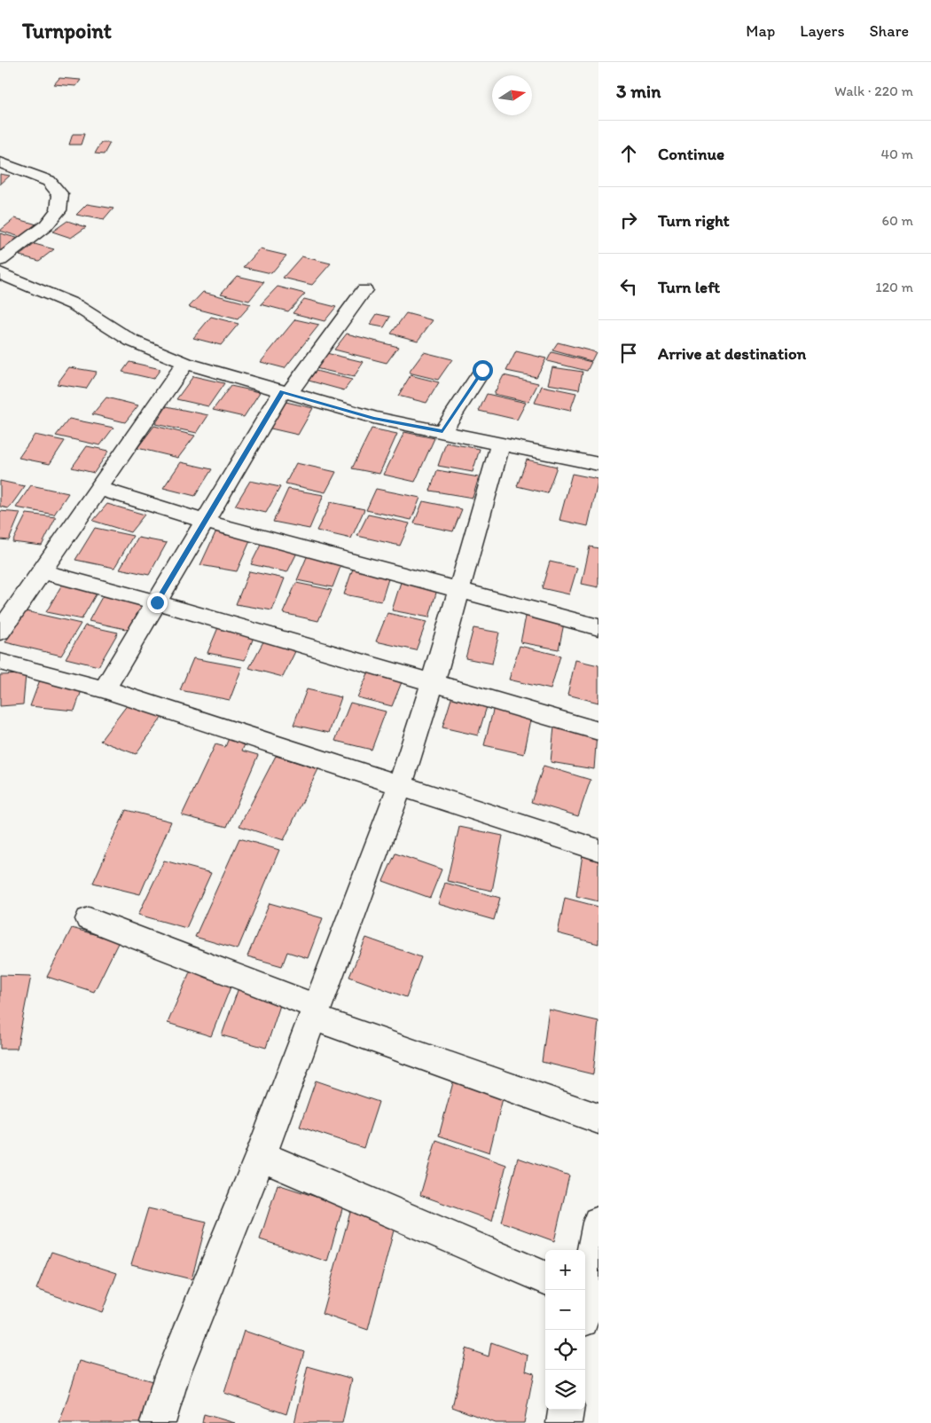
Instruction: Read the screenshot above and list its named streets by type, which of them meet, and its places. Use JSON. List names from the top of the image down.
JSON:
{
  "north": "right",
  "page": {
    "header": "Turnpoint",
    "nav": ["Map", "Layers", "Share"],
    "heading": ["3 min", "Walk · 220 m"],
    "list": [
      ["Continue", "40 m"],
      ["Turn right", "60 m"],
      ["Turn left", "120 m"],
      "Arrive at destination"
    ],
    "map_buttons": ["+", "−"]
  }
}
